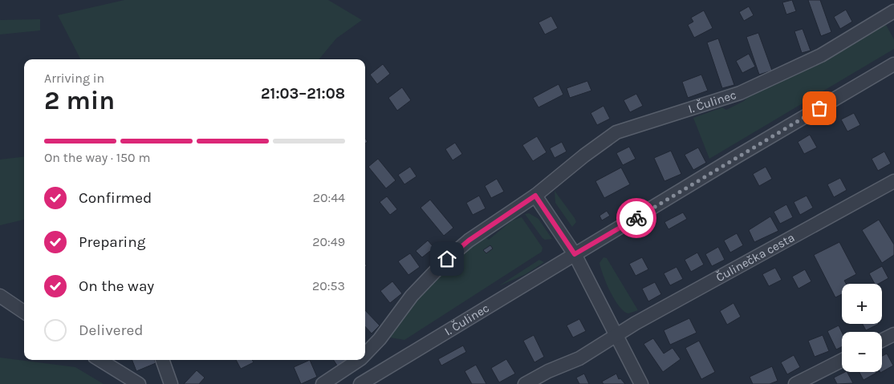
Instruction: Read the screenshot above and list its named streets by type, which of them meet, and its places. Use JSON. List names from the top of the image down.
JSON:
{
  "streets": {
    "street": ["I. Čulinec", "Čulinečka cesta"]
  },
  "page": {
    "heading": ["2 min", "Arriving in", "21:03–21:08"],
    "bar": "On the way · 150 m",
    "list": [
      ["Confirmed", "20:44"],
      ["Preparing", "20:49"],
      ["On the way", "20:53"],
      "Delivered"
    ],
    "map_buttons": ["+", "−"]
  }
}
